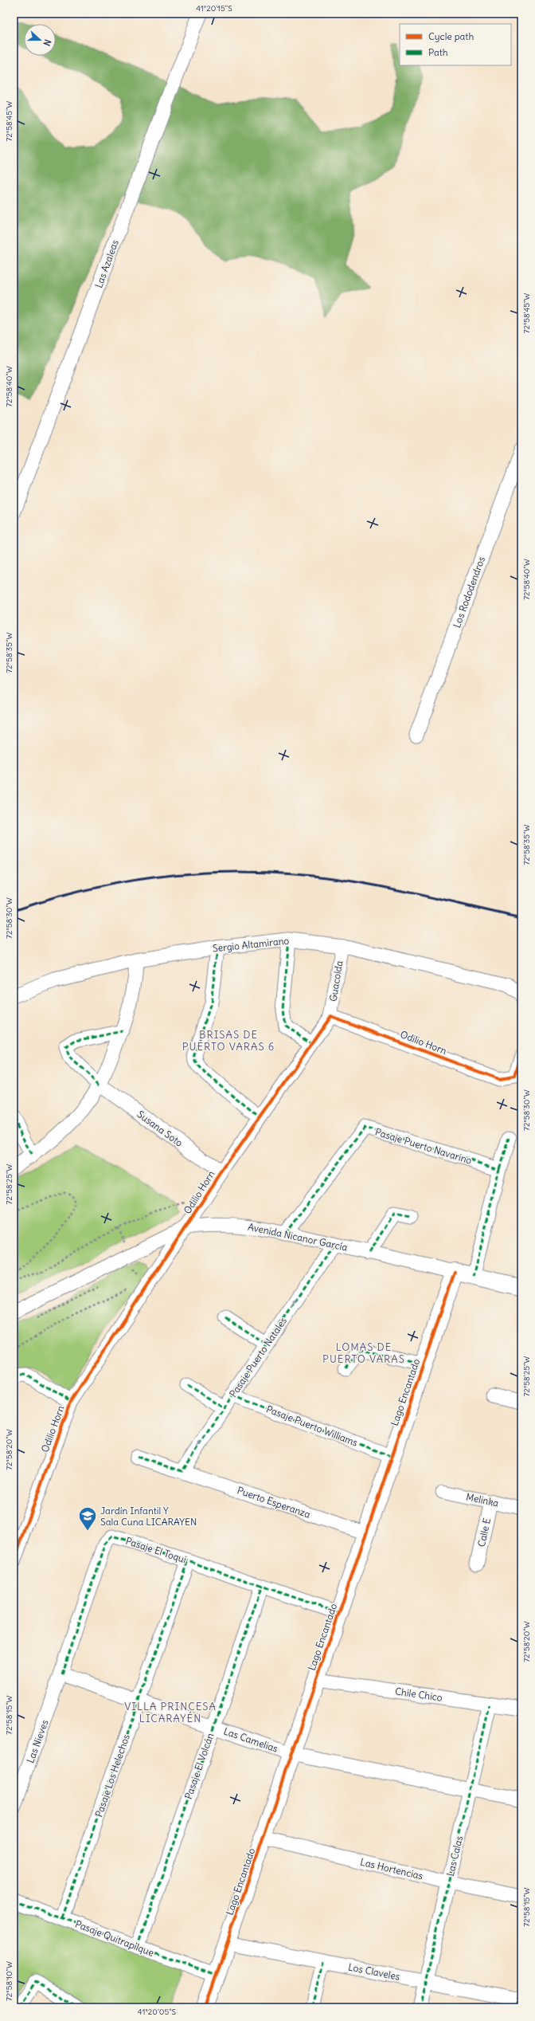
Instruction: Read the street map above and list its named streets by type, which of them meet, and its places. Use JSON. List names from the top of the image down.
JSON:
{
  "streets": {
    "street": [
      "Las Azaleas",
      "Los Rododendros",
      "Sergio Altamirano",
      "Guacolda",
      "Odilio Horn",
      "Susana Soto",
      "Pasaje Puerto Navarino",
      "Avenida Nicanor García",
      "Pasaje Puerto Natales",
      "Lago Encantado",
      "Pasaje Puerto Williams",
      "Melinka",
      "Puerto Esperanza",
      "Calle E",
      "Pasaje El Toqui",
      "Chile Chico",
      "Las Camelias",
      "Las Nieves",
      "Pasaje El Volcán",
      "Pasaje Los Helechos",
      "Las Calas",
      "Las Hortencias",
      "Pasaje Quitrapilque",
      "Los Claveles"
    ]
  },
  "crossings": [
    ["Sergio Altamirano", "Guacolda"],
    ["Guacolda", "Odilio Horn"],
    ["Odilio Horn", "Susana Soto"],
    ["Odilio Horn", "Avenida Nicanor García"],
    ["Pasaje Puerto Navarino", "Avenida Nicanor García"],
    ["Avenida Nicanor García", "Pasaje Puerto Natales"],
    ["Avenida Nicanor García", "Lago Encantado"],
    ["Pasaje Puerto Natales", "Pasaje Puerto Williams"],
    ["Pasaje Puerto Natales", "Puerto Esperanza"],
    ["Lago Encantado", "Pasaje Puerto Williams"],
    ["Lago Encantado", "Puerto Esperanza"],
    ["Lago Encantado", "Pasaje El Toqui"],
    ["Lago Encantado", "Chile Chico"],
    ["Lago Encantado", "Las Camelias"],
    ["Lago Encantado", "Las Hortencias"],
    ["Lago Encantado", "Pasaje Quitrapilque"],
    ["Lago Encantado", "Los Claveles"],
    ["Melinka", "Calle E"],
    ["Pasaje El Toqui", "Las Camelias"],
    ["Pasaje El Toqui", "Las Nieves"],
    ["Pasaje El Toqui", "Pasaje El Volcán"],
    ["Pasaje El Toqui", "Pasaje Los Helechos"],
    ["Chile Chico", "Las Calas"],
    ["Las Camelias", "Las Nieves"],
    ["Las Camelias", "Pasaje El Volcán"],
    ["Las Camelias", "Pasaje Los Helechos"],
    ["Las Camelias", "Las Calas"],
    ["Pasaje El Volcán", "Pasaje Quitrapilque"],
    ["Pasaje Los Helechos", "Pasaje Quitrapilque"],
    ["Las Calas", "Las Hortencias"],
    ["Las Calas", "Los Claveles"]
  ],
  "one_way": ["Pasaje Puerto Natales"],
  "districts": ["BRISAS DE PUERTO VARAS 6", "LOMAS DE PUERTO VARAS", "VILLA PRINCESA LICARAYÉN"],
  "places": {
    "school or university": ["Jardín Infantil Y Sala Cuna LICARAYEN"]
  },
  "legend": ["Cycle path", "Path"],
  "north": "right",
  "coordinates": [
    "41°20'15\"S",
    "72°58'45\"W",
    "72°58'40\"W",
    "72°58'35\"W",
    "72°58'30\"W",
    "72°58'25\"W",
    "72°58'20\"W",
    "72°58'15\"W",
    "72°58'10\"W",
    "41°20'05\"S"
  ]
}
